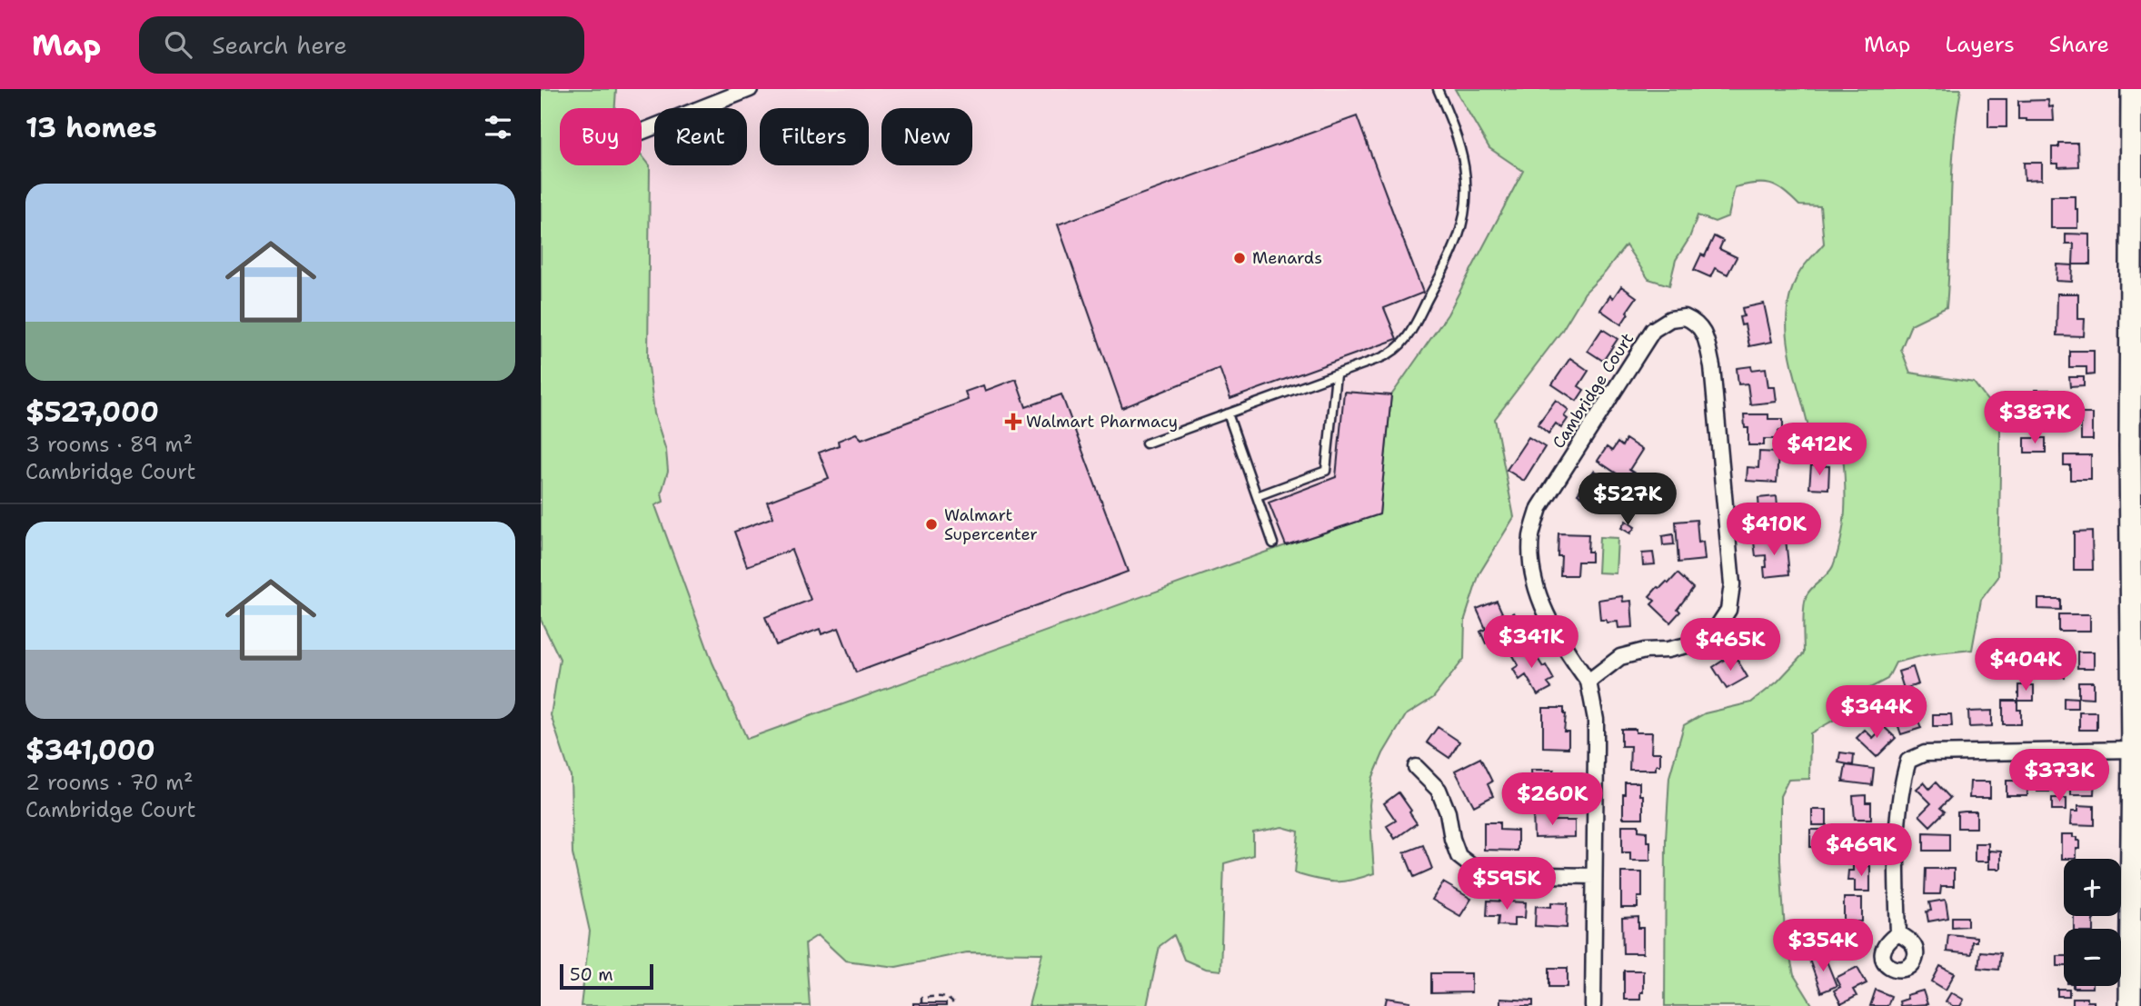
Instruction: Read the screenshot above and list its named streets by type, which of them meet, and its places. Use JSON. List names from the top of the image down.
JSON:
{
  "streets": {
    "street": ["Cambridge Court"]
  },
  "places": {
    "other": ["Menards", "Walmart Supercenter"],
    "health": ["Walmart Pharmacy"]
  },
  "scale_bar": "50 m",
  "page": {
    "header": "Map",
    "search": "Search here",
    "nav": ["Map", "Layers", "Share"],
    "heading": "13 homes",
    "chip": [
      "Buy",
      "Rent",
      "Filters",
      "New"
    ],
    "list": [
      {
        "name": "$527,000",
        "note": "3 rooms · 89 m² · Cambridge Court"
      },
      {
        "name": "$341,000",
        "note": "2 rooms · 70 m² · Cambridge Court"
      }
    ],
    "price": [
      "$387K",
      "$412K",
      "$527K",
      "$410K",
      "$341K",
      "$465K",
      "$404K",
      "$344K",
      "$373K",
      "$260K",
      "$469K",
      "$595K",
      "$354K"
    ],
    "map_buttons": ["+", "−"],
    "scale": "50 m"
  }
}
